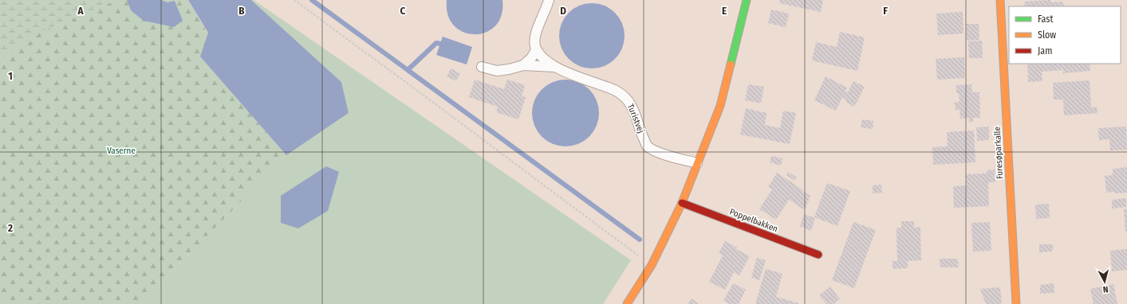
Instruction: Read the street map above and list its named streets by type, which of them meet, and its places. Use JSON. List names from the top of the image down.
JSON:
{
  "streets": {
    "street": ["Furesøparkalle", "Poppelbakken"],
    "lane": ["Turistvej"]
  },
  "parks": ["Vaserne"],
  "legend": ["Fast", "Slow", "Jam"],
  "north": "bottom",
  "grid": {
    "columns": [
      "A",
      "B",
      "C",
      "D",
      "E",
      "F"
    ],
    "rows": ["1", "2"]
  }
}
